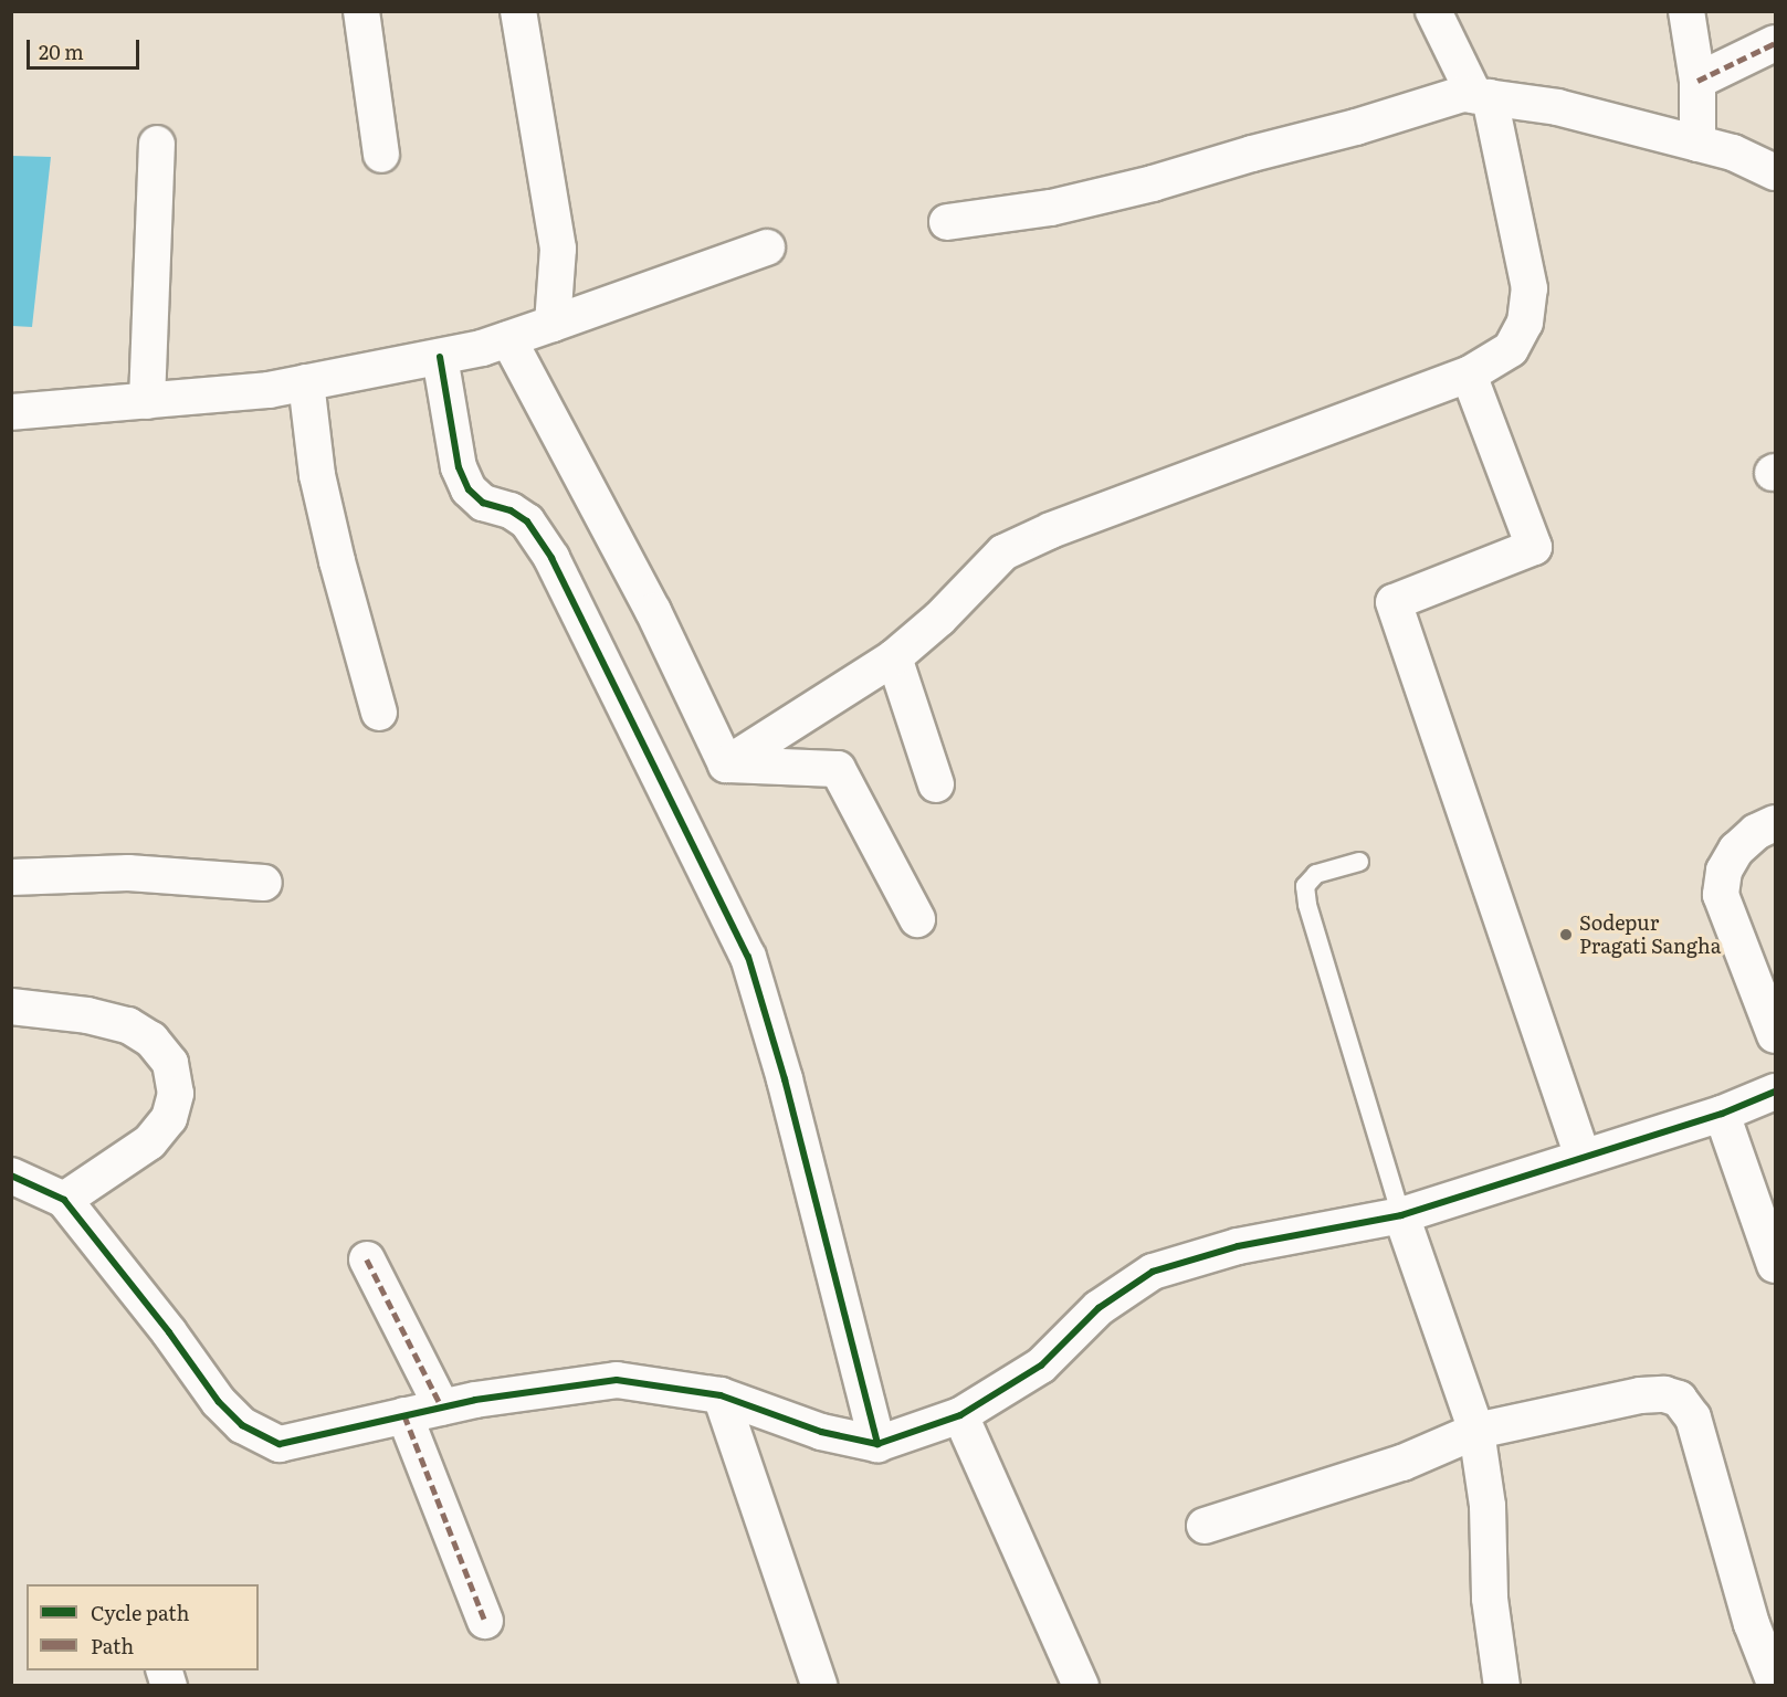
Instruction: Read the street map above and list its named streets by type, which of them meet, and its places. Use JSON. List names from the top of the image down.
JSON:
{
  "places": ["Sodepur Pragati Sangha"],
  "legend": ["Cycle path", "Path"],
  "scale_bar": "20 m"
}
